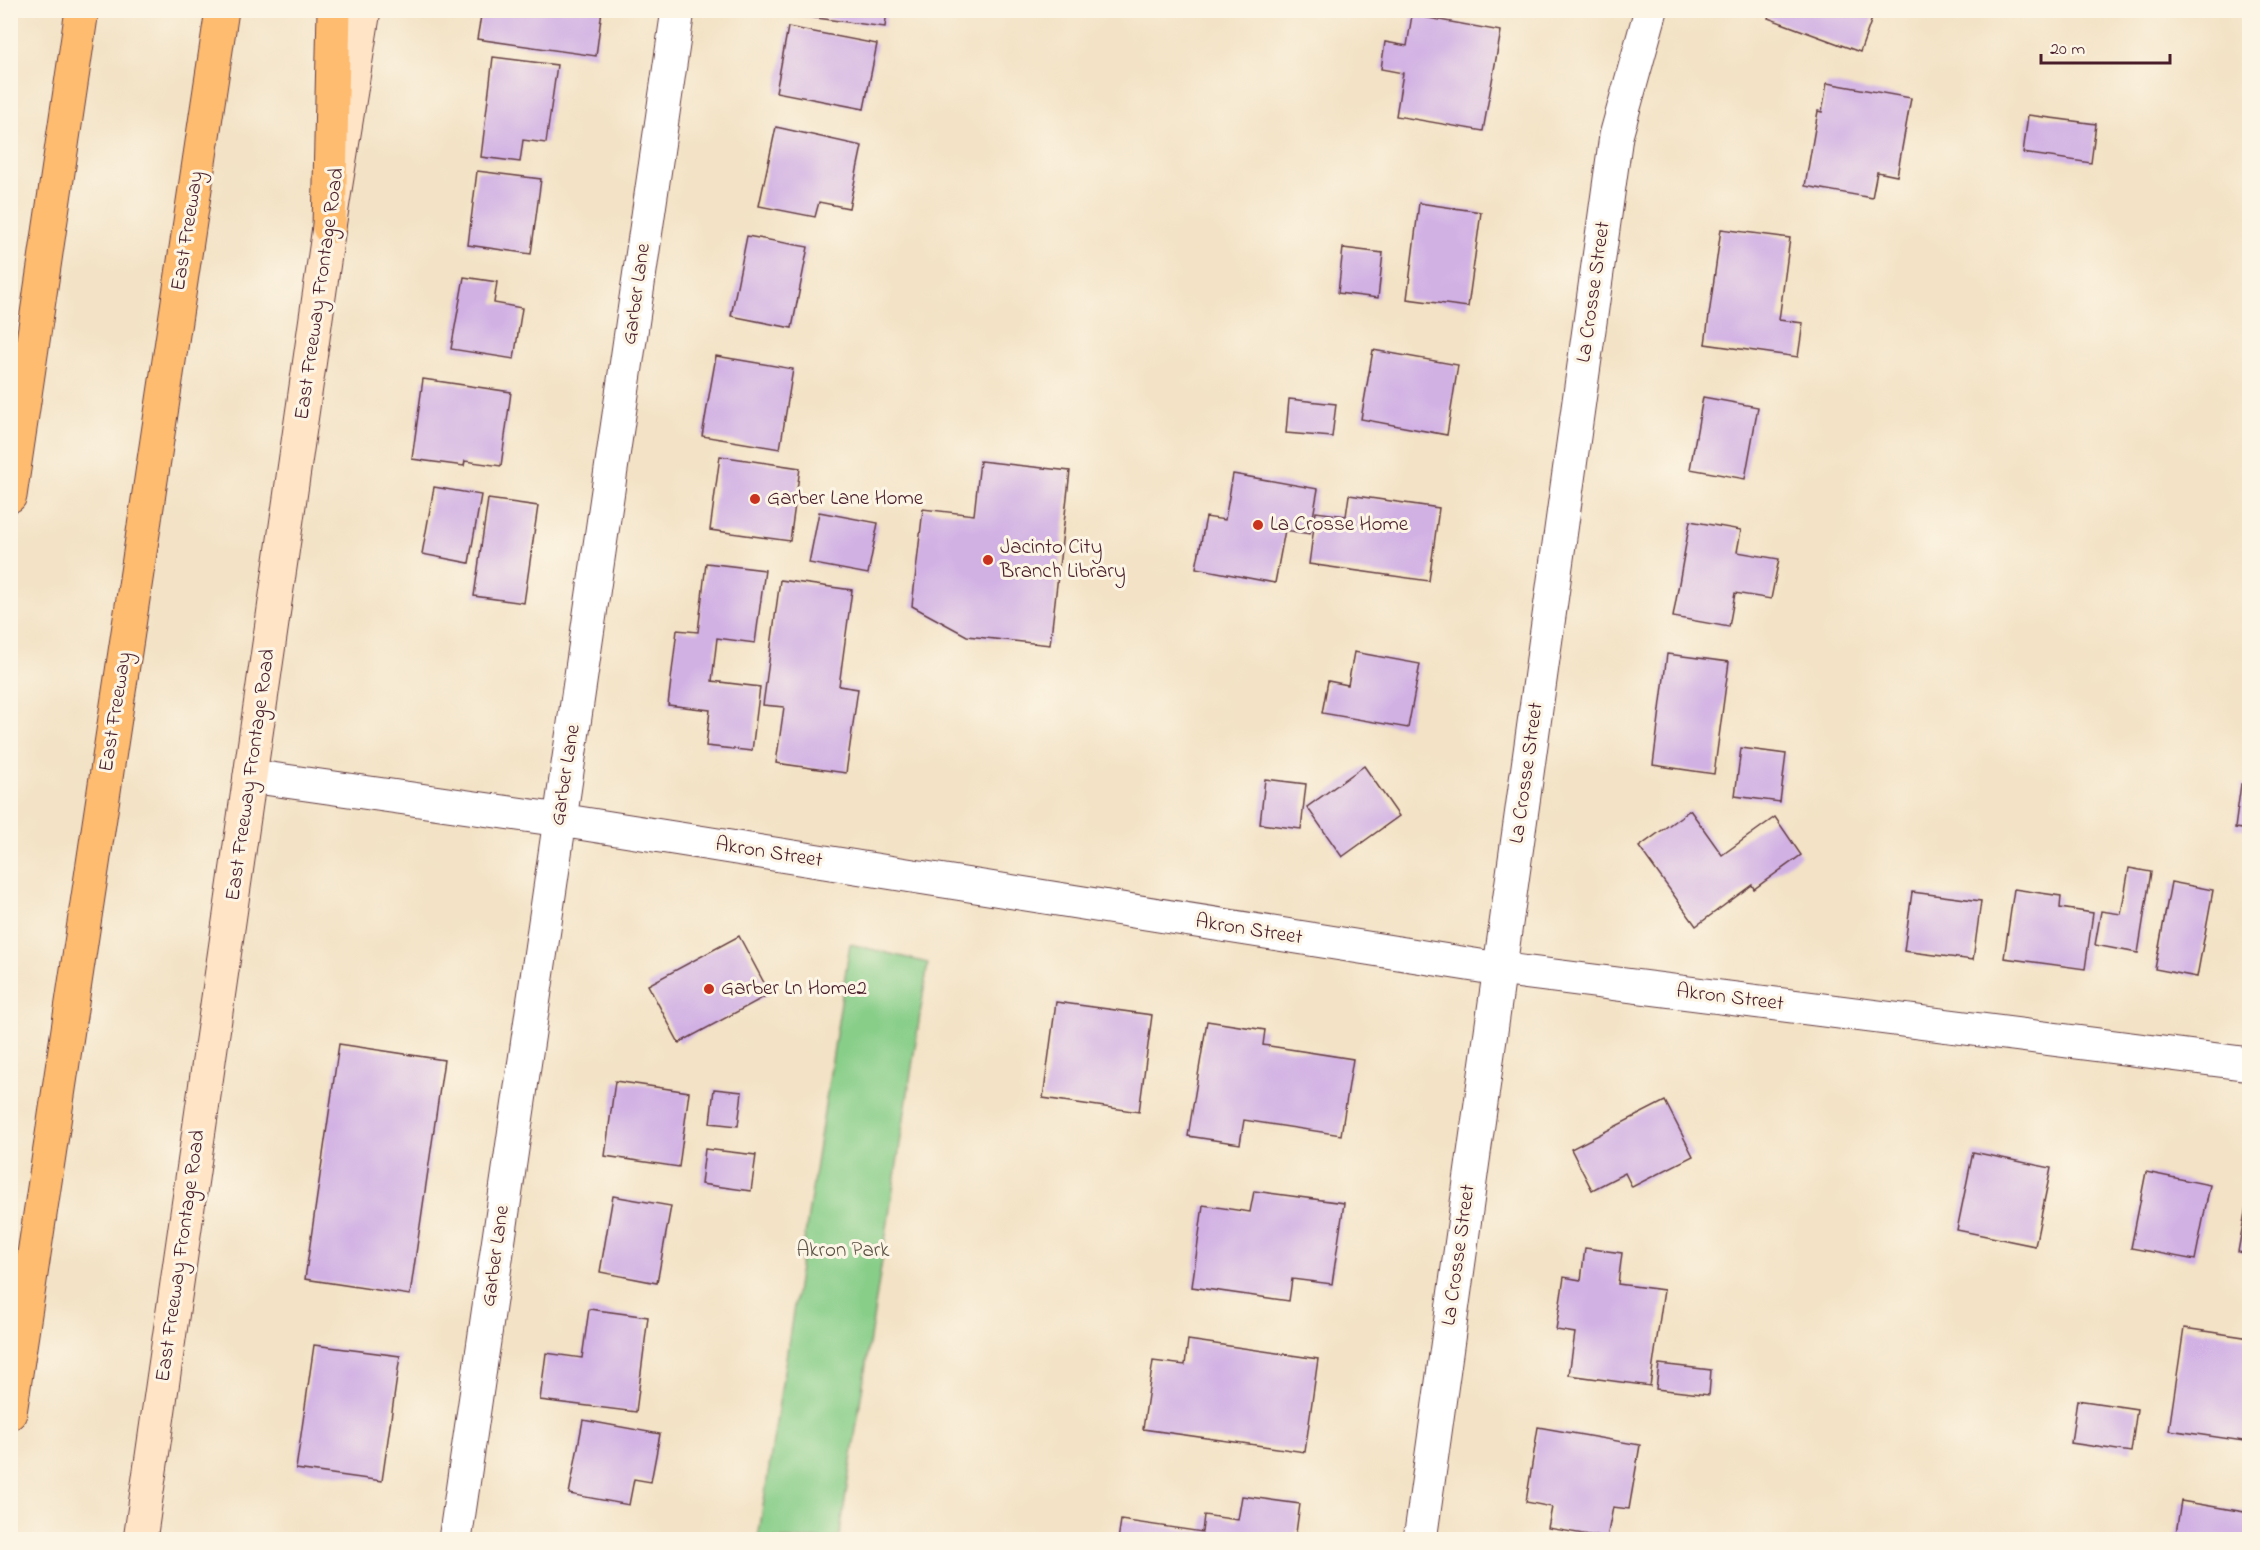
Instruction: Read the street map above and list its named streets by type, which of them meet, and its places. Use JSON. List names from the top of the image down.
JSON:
{
  "streets": {
    "highway": ["East Freeway"],
    "main road": ["East Freeway Frontage Road"],
    "street": ["La Crosse Street", "Garber Lane", "Akron Street"]
  },
  "crossings": [
    ["La Crosse Street", "Akron Street"],
    ["East Freeway Frontage Road", "Akron Street"],
    ["Garber Lane", "Akron Street"]
  ],
  "parks": ["Akron Park"],
  "places": [
    "Garber Lane Home",
    "La Crosse Home",
    "Jacinto City Branch Library",
    "Garber Ln Home2"
  ],
  "scale_bar": "20 m"
}
